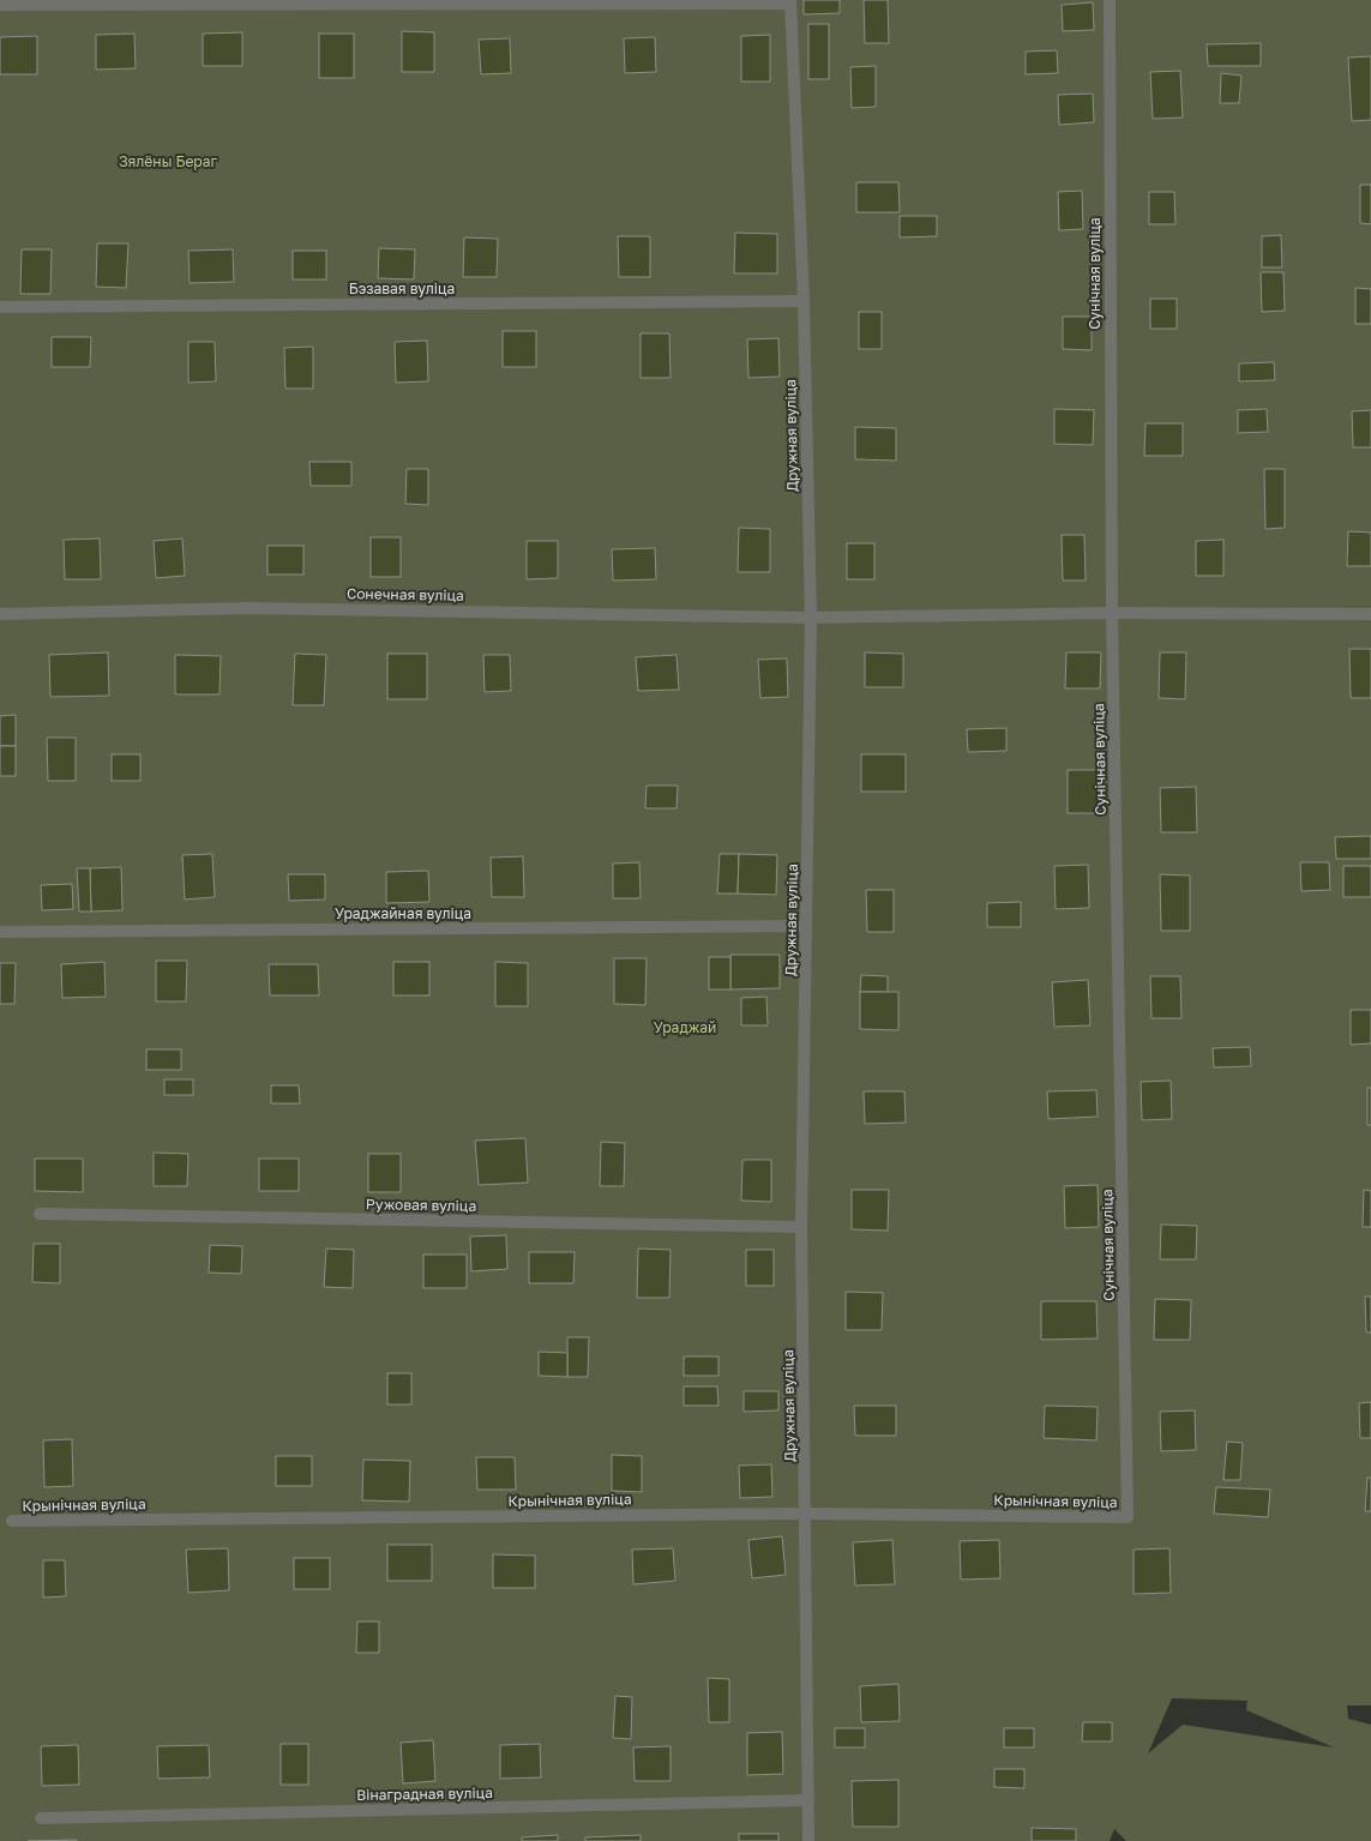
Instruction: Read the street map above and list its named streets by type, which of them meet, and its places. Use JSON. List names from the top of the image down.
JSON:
{
  "streets": {
    "street": [
      "Сунічная вуліца",
      "Бэзавая вуліца",
      "Дружная вуліца",
      "Сонечная вуліца",
      "Ураджайная вуліца",
      "Ружовая вуліца",
      "Крынічная вуліца",
      "Вінаградная вуліца"
    ]
  },
  "crossings": [
    ["Сунічная вуліца", "Сонечная вуліца"],
    ["Сунічная вуліца", "Крынічная вуліца"],
    ["Бэзавая вуліца", "Дружная вуліца"],
    ["Дружная вуліца", "Сонечная вуліца"],
    ["Дружная вуліца", "Ураджайная вуліца"],
    ["Дружная вуліца", "Ружовая вуліца"],
    ["Дружная вуліца", "Крынічная вуліца"],
    ["Дружная вуліца", "Вінаградная вуліца"]
  ],
  "parks": ["Зялёны Бераг", "Ураджай"]
}
